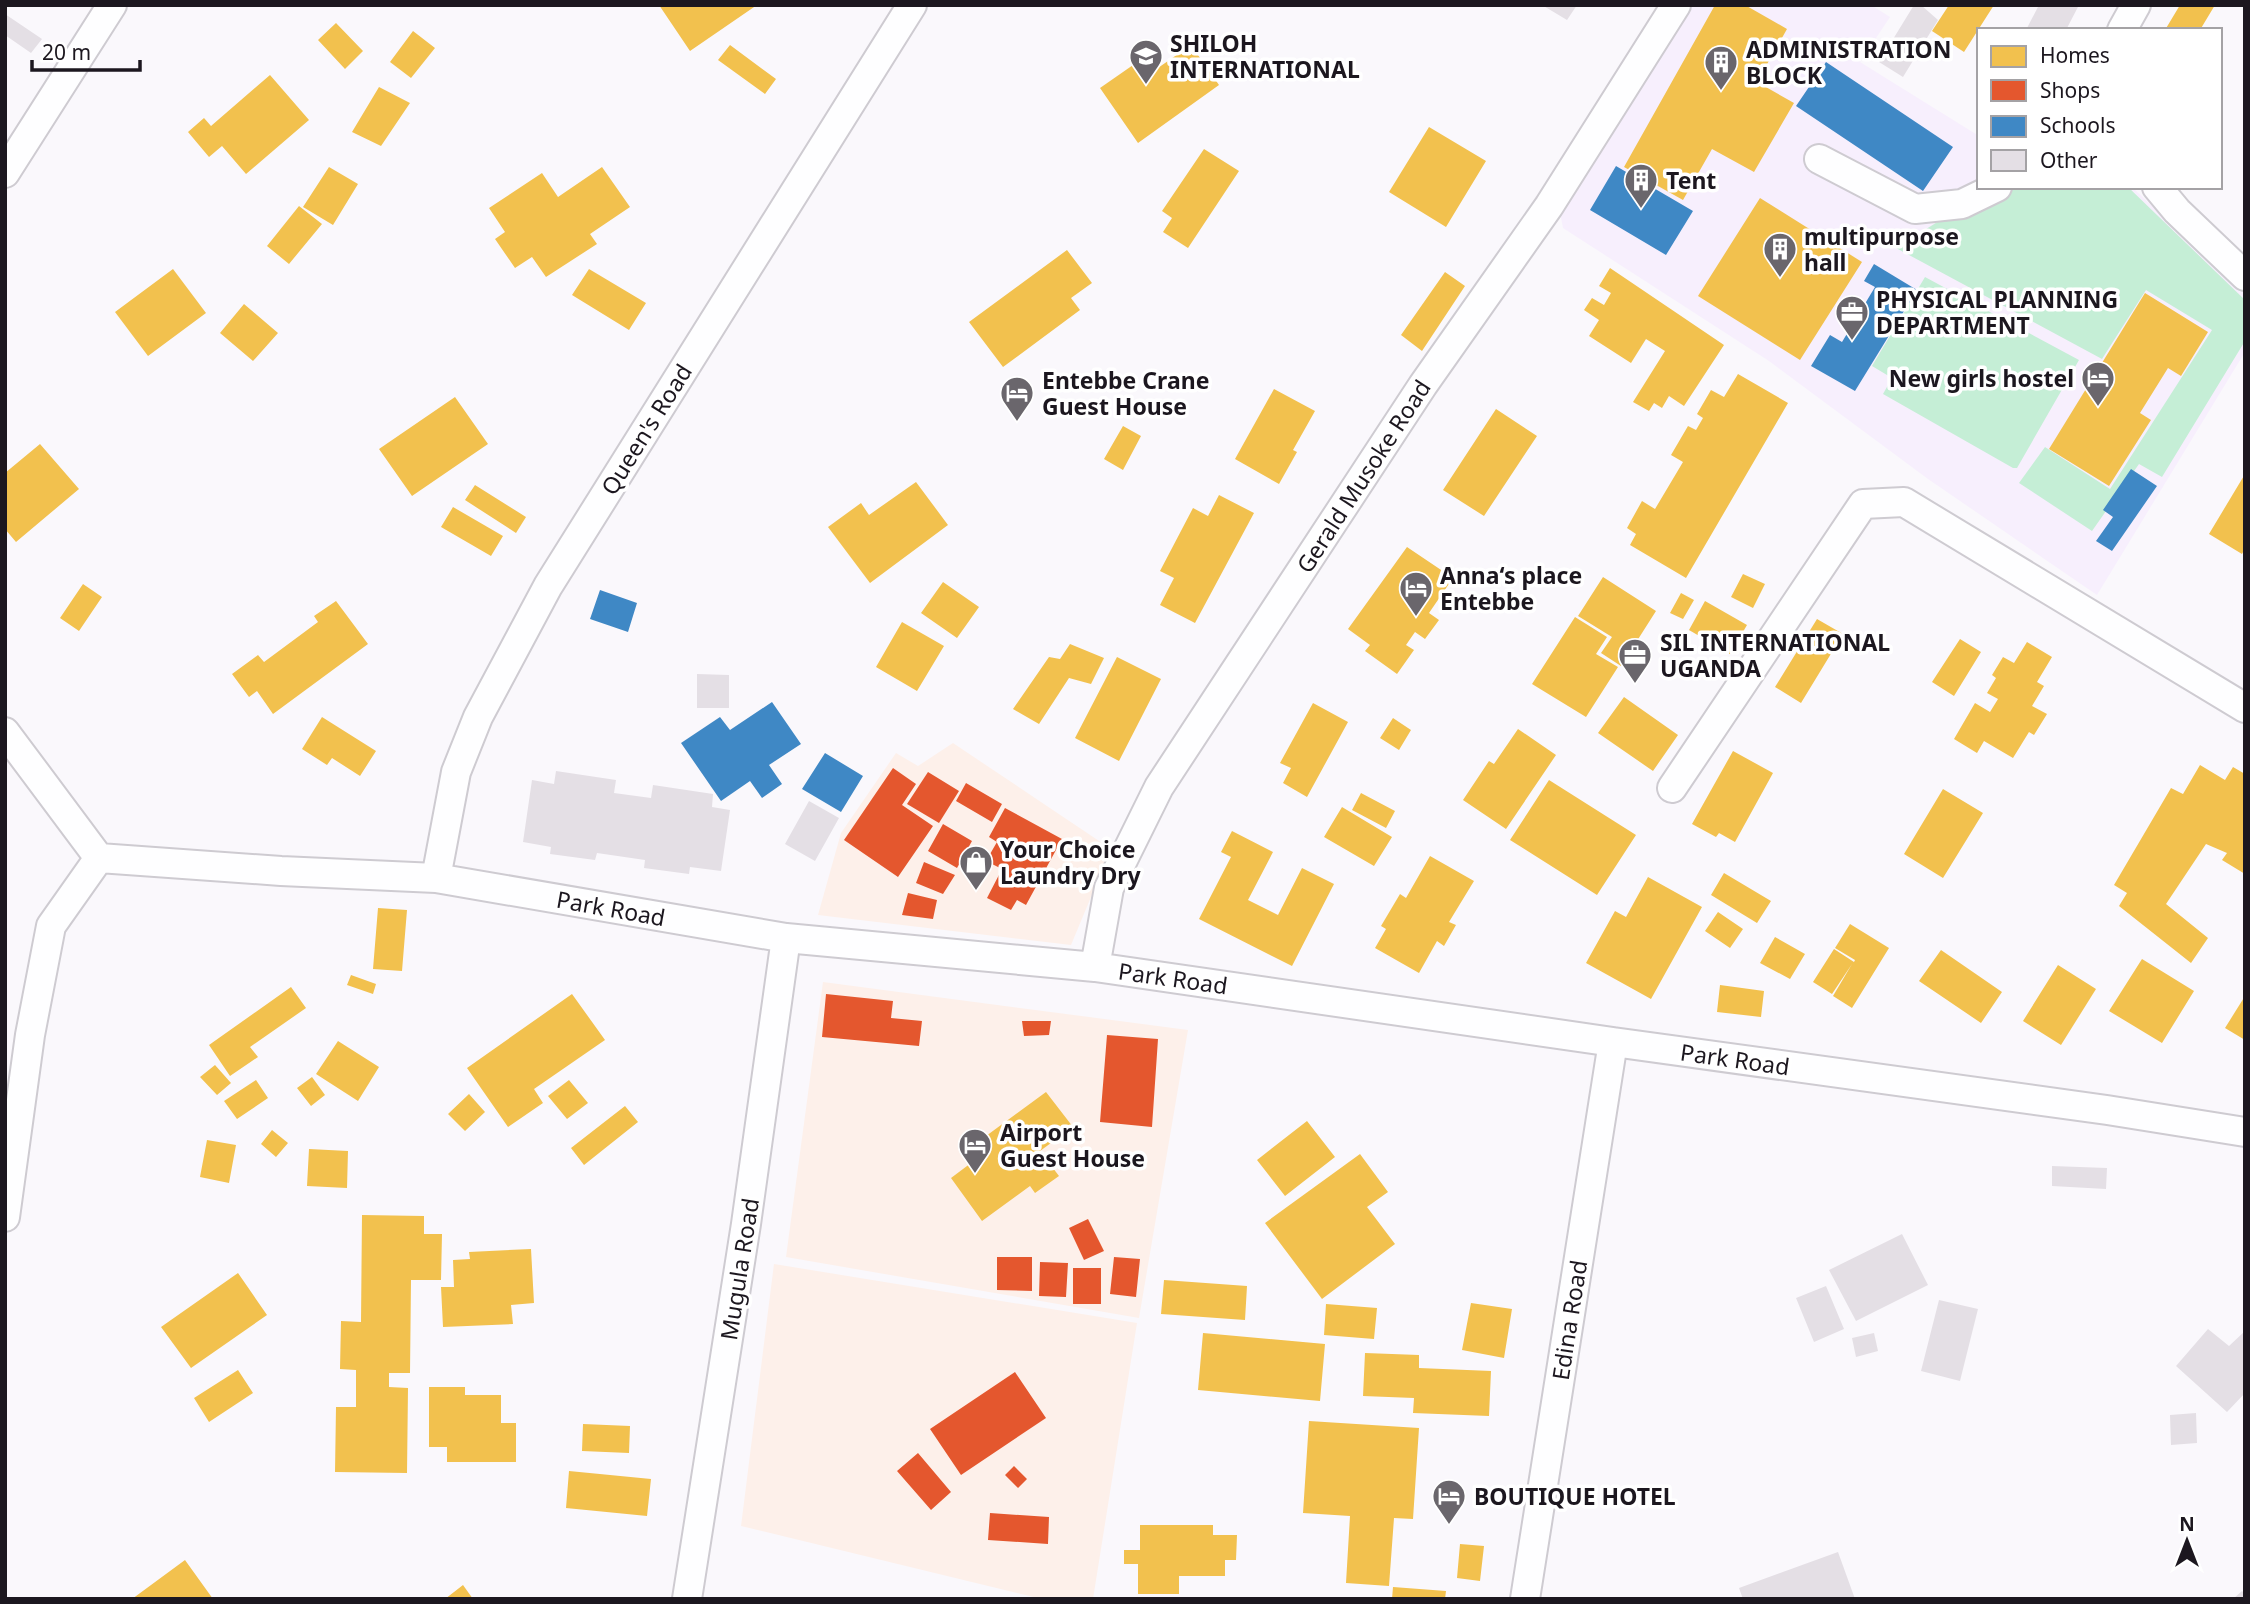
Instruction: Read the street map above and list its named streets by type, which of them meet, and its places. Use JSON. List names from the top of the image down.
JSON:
{
  "streets": {
    "street": [
      "Queen's Road",
      "Gerald Musoke Road",
      "Park Road",
      "Mugula Road",
      "Edina Road"
    ]
  },
  "crossings": [
    ["Queen's Road", "Park Road"],
    ["Gerald Musoke Road", "Park Road"],
    ["Park Road", "Mugula Road"],
    ["Park Road", "Edina Road"]
  ],
  "places": {
    "school or university": ["SHILOH INTERNATIONAL"],
    "building": ["ADMINISTRATION BLOCK", "Tent", "multipurpose hall"],
    "office": ["PHYSICAL PLANNING DEPARTMENT", "SIL INTERNATIONAL UGANDA"],
    "hotel": [
      "New girls hostel",
      "Entebbe Crane Guest House",
      "Anna‘s place Entebbe",
      "Airport Guest House",
      "BOUTIQUE HOTEL"
    ],
    "shop": ["Your Choice Laundry Dry"]
  },
  "legend": [
    "Homes",
    "Shops",
    "Schools",
    "Other"
  ],
  "scale_bar": "20 m",
  "north": "top"
}
